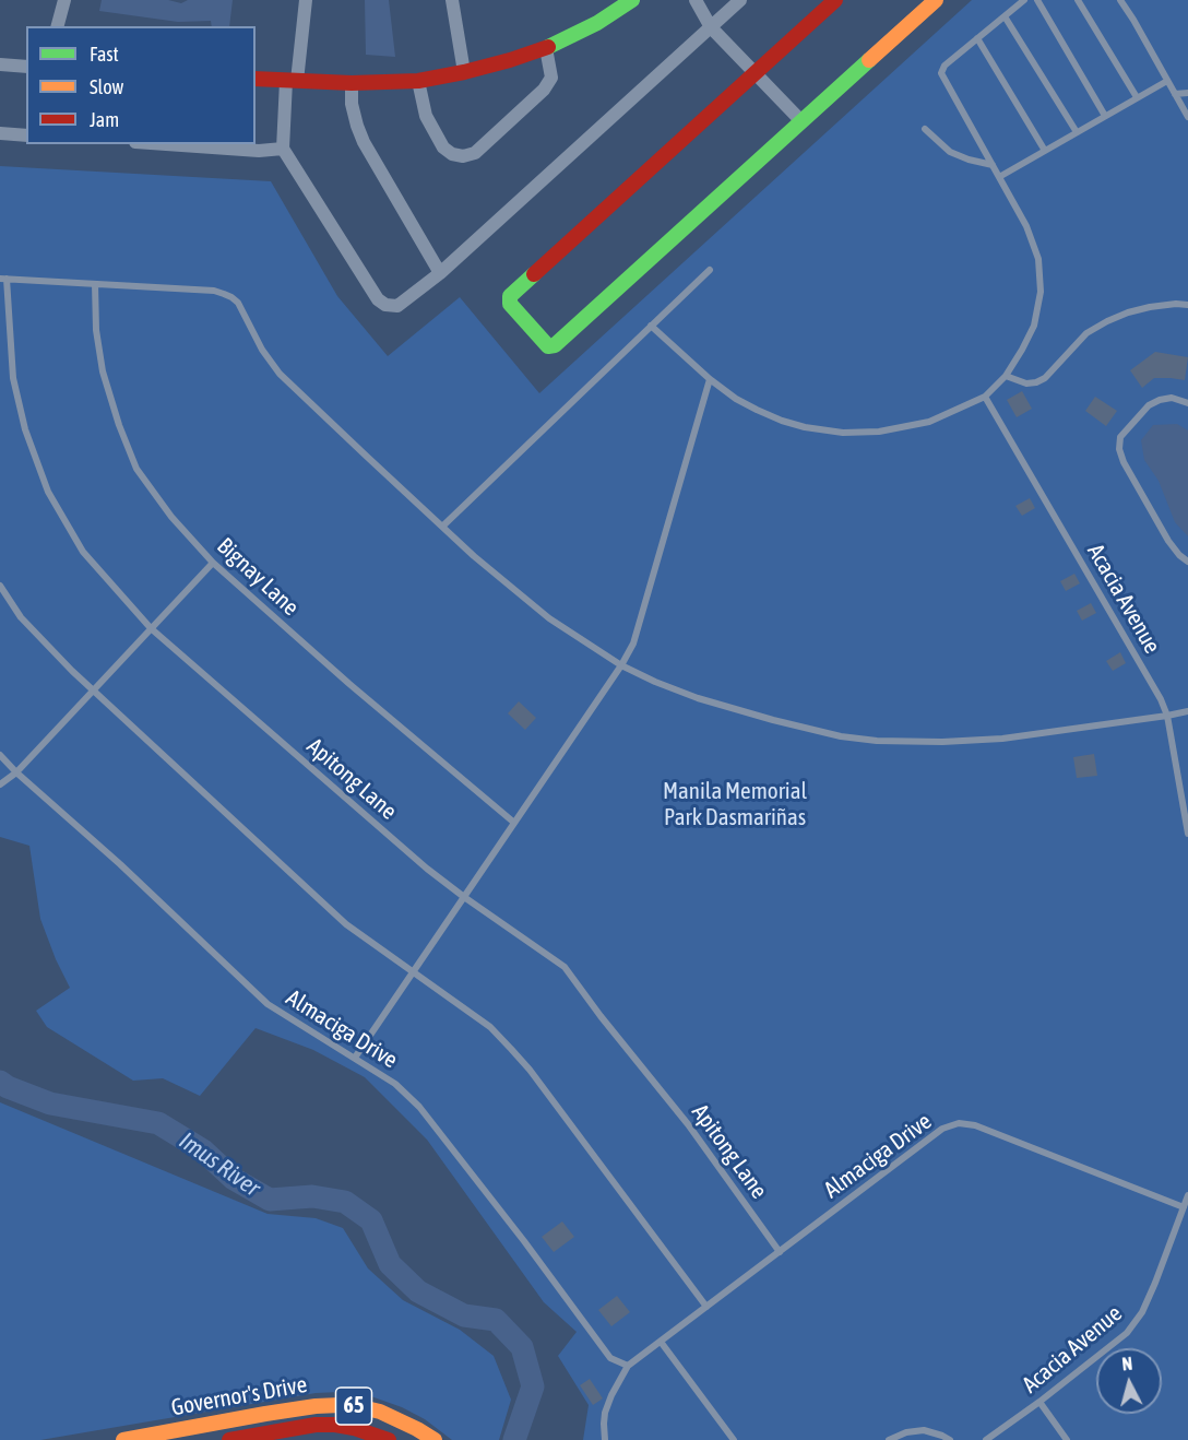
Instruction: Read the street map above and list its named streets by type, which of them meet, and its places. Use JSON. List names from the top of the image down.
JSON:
{
  "streets": {
    "main road": ["Governor's Drive", "65"],
    "lane": [
      "Bignay Lane",
      "Acacia Avenue",
      "Apitong Lane",
      "Almaciga Drive"
    ]
  },
  "crossings": [
    ["Acacia Avenue", "Almaciga Drive"],
    ["Apitong Lane", "Almaciga Drive"]
  ],
  "water": ["Imus River"],
  "parks": ["Manila Memorial Park Dasmariñas"],
  "legend": ["Fast", "Slow", "Jam"],
  "north": "top"
}
